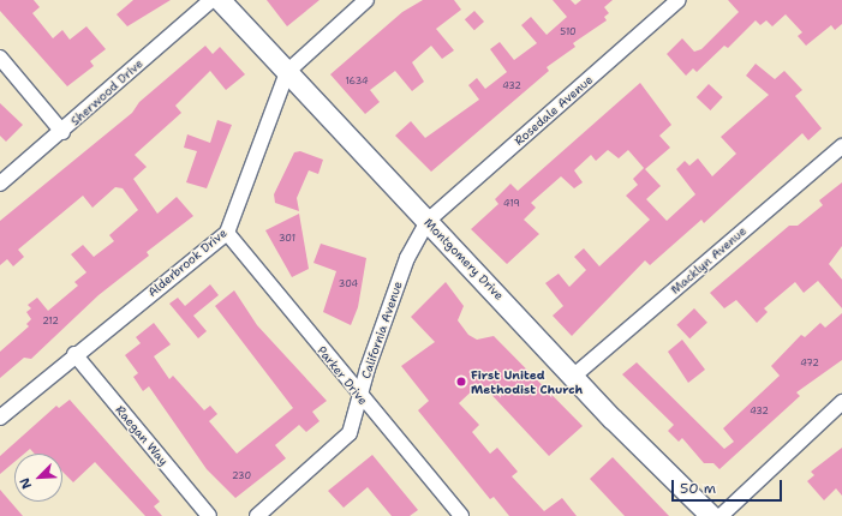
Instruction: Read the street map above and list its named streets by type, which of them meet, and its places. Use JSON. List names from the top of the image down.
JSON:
{
  "streets": {
    "main road": ["Montgomery Drive"],
    "street": [
      "Sherwood Drive",
      "Rosedale Avenue",
      "Macklyn Avenue",
      "Alderbrook Drive",
      "California Avenue",
      "Parker Drive",
      "Raegan Way"
    ]
  },
  "crossings": [
    ["Rosedale Avenue", "Montgomery Drive"],
    ["Rosedale Avenue", "California Avenue"],
    ["Montgomery Drive", "Macklyn Avenue"],
    ["Montgomery Drive", "Alderbrook Drive"],
    ["Montgomery Drive", "California Avenue"],
    ["Alderbrook Drive", "Parker Drive"],
    ["Alderbrook Drive", "Raegan Way"],
    ["California Avenue", "Parker Drive"]
  ],
  "places": ["First United Methodist Church"],
  "house_numbers": [
    "510",
    "1634",
    "432",
    "419",
    "301",
    "304",
    "212",
    "472",
    "432",
    "230"
  ],
  "scale_bar": "50 m",
  "north": "bottom left"
}
